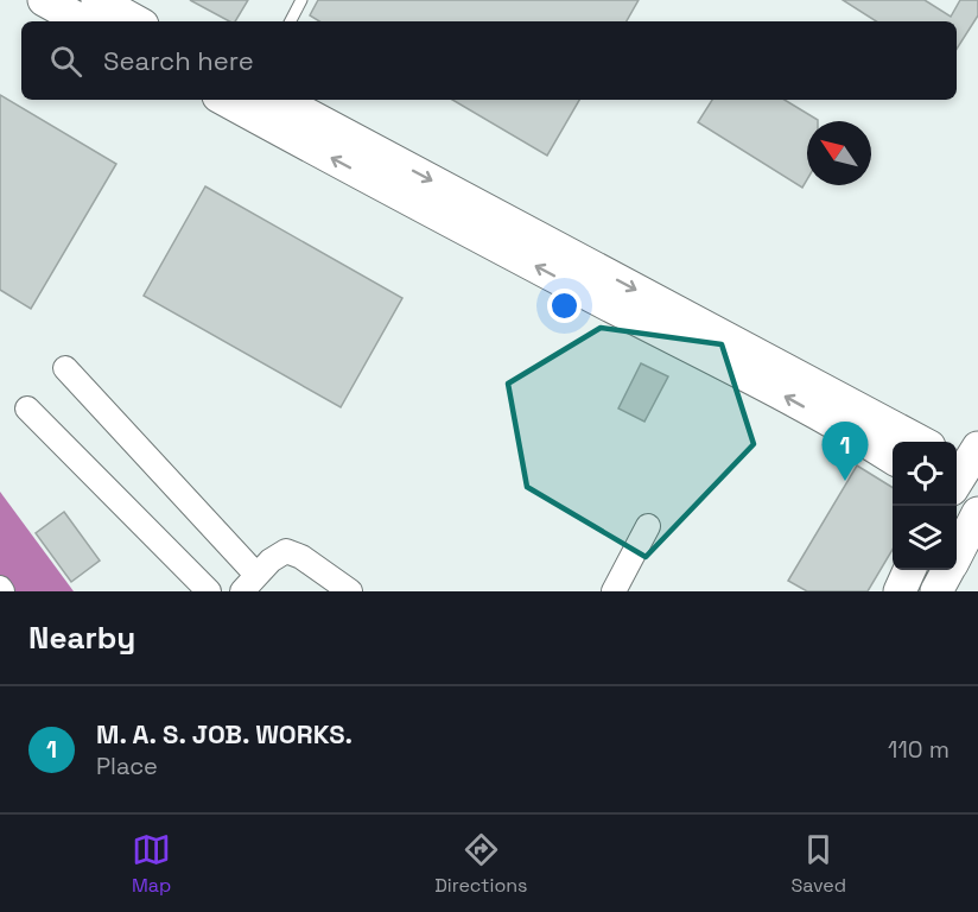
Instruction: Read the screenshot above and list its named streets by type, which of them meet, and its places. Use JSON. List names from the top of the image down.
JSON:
{
  "north": "top left",
  "page": {
    "search": "Search here",
    "pins": "1",
    "heading": "Nearby",
    "list": [
      {
        "mark": "1",
        "name": "M. A. S. JOB. WORKS.",
        "note": "Place",
        "value": "110 m"
      }
    ],
    "nav": ["Map", "Directions", "Saved"]
  }
}
